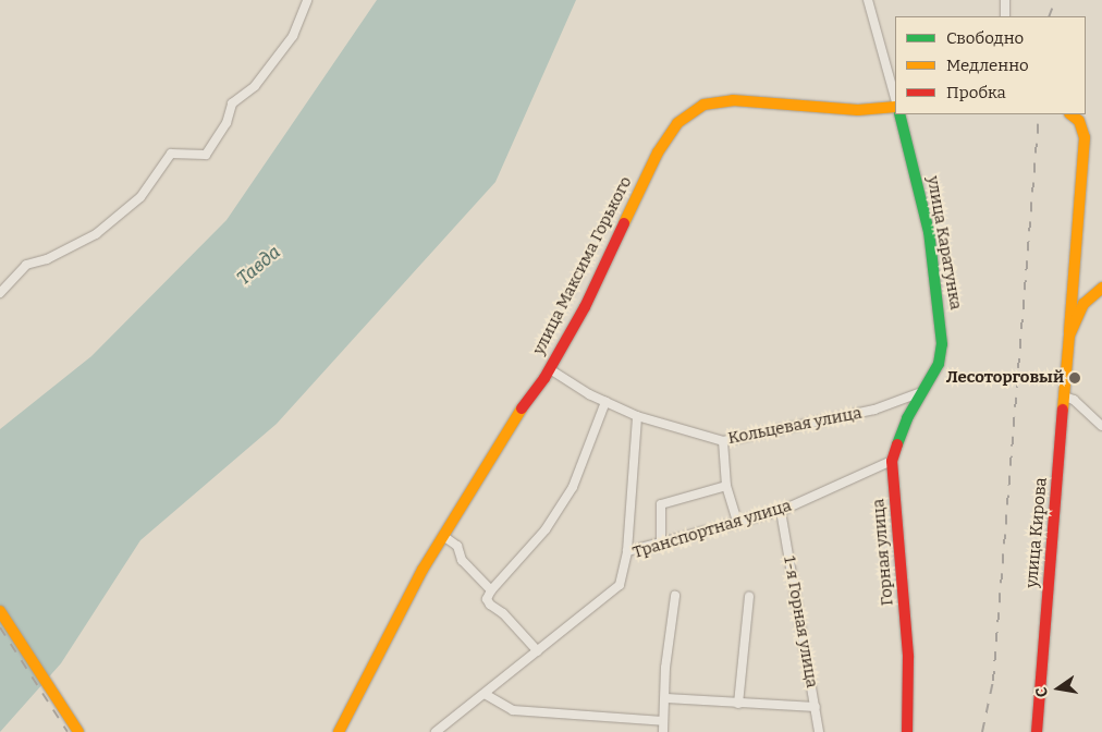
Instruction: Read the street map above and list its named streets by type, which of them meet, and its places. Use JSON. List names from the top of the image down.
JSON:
{
  "streets": {
    "street": [
      "улица Каратунка",
      "улица Максима Горького",
      "Кольцевая улица",
      "Транспортная улица",
      "улица Кирова",
      "Горная улица",
      "1-я Горная улица"
    ]
  },
  "crossings": [
    ["улица Каратунка", "Горная улица"],
    ["улица Максима Горького", "Кольцевая улица"],
    ["Кольцевая улица", "Горная улица"],
    ["Транспортная улица", "Горная улица"],
    ["Транспортная улица", "1-я Горная улица"]
  ],
  "water": ["Тавда"],
  "places": ["Лесоторговый"],
  "legend": ["Свободно", "Медленно", "Пробка"],
  "north": "left"
}
